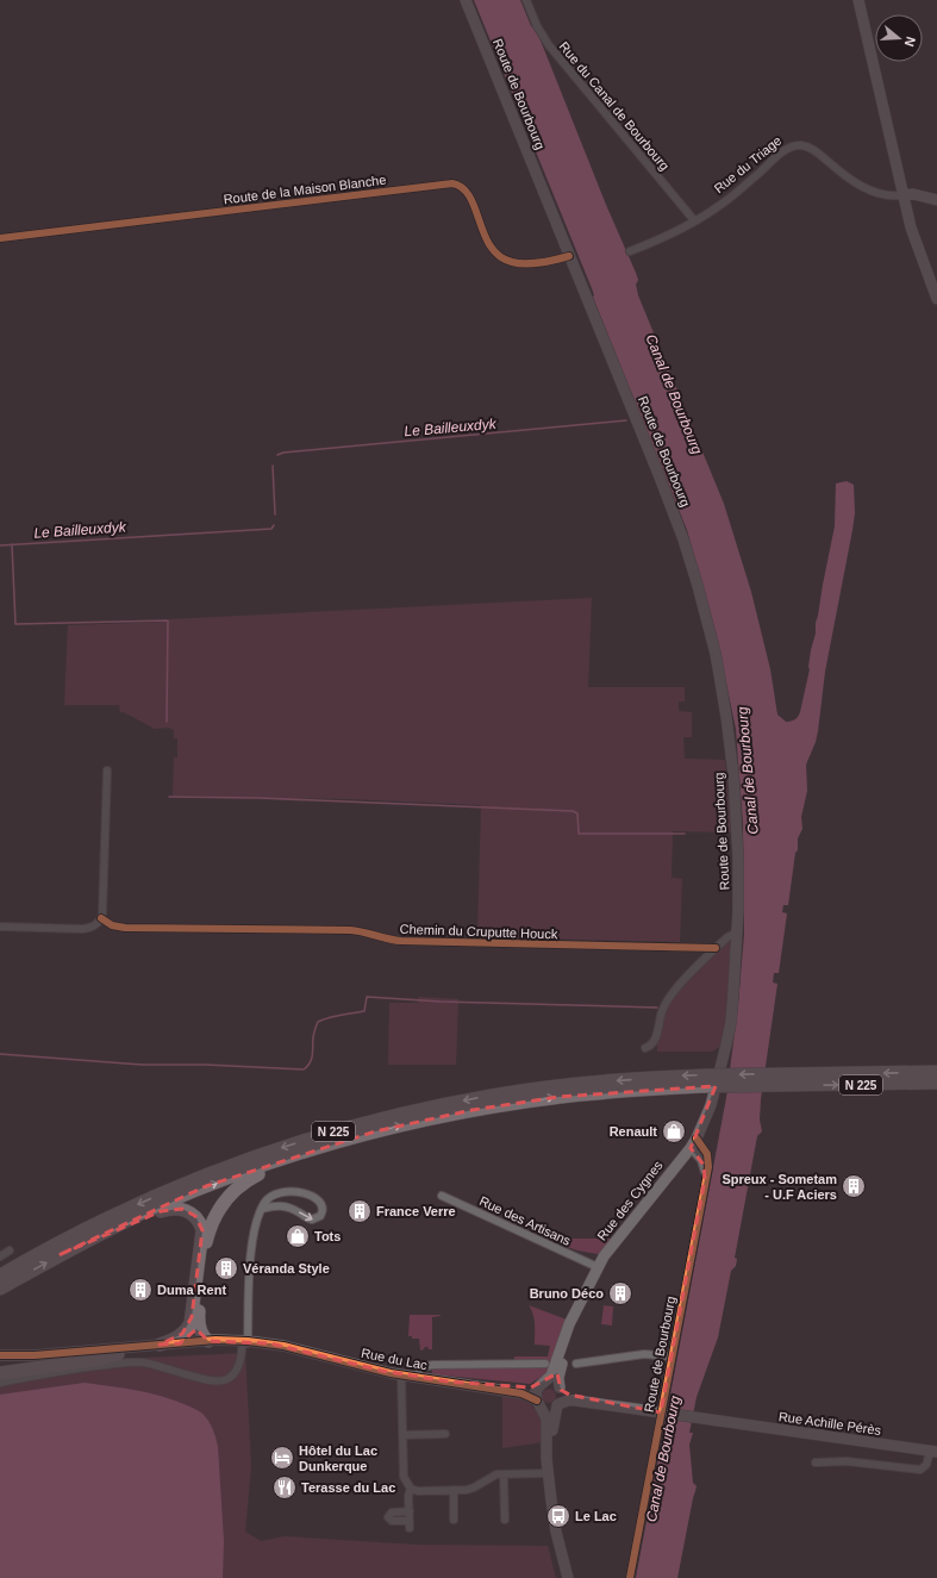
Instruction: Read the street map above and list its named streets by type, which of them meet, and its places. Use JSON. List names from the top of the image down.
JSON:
{
  "streets": {
    "highway": ["N 225"],
    "main road": [
      "Route de Bourbourg",
      "Rue du Triage",
      "Rue des Cygnes",
      "Rue du Lac",
      "Rue Achille Pérès"
    ],
    "street": [
      "Rue du Canal de Bourbourg",
      "Route de la Maison Blanche",
      "Chemin du Cruputte Houck",
      "Rue des Artisans"
    ]
  },
  "crossings": [
    ["Route de Bourbourg", "Route de la Maison Blanche"],
    ["Route de Bourbourg", "Rue des Cygnes"],
    ["Rue du Canal de Bourbourg", "Rue du Triage"],
    ["Rue des Cygnes", "Rue des Artisans"],
    ["Rue des Cygnes", "Rue du Lac"]
  ],
  "water": ["Canal de Bourbourg", "Le Bailleuxdyk"],
  "places": {
    "shop": ["Renault", "Tots"],
    "building": [
      "Spreux - Sometam - U.F Aciers",
      "France Verre",
      "Véranda Style",
      "Duma Rent",
      "Bruno Déco"
    ],
    "hotel": ["Hôtel du Lac Dunkerque"],
    "restaurant": ["Terasse du Lac"],
    "bus stop": ["Le Lac"]
  },
  "north": "right"
}
